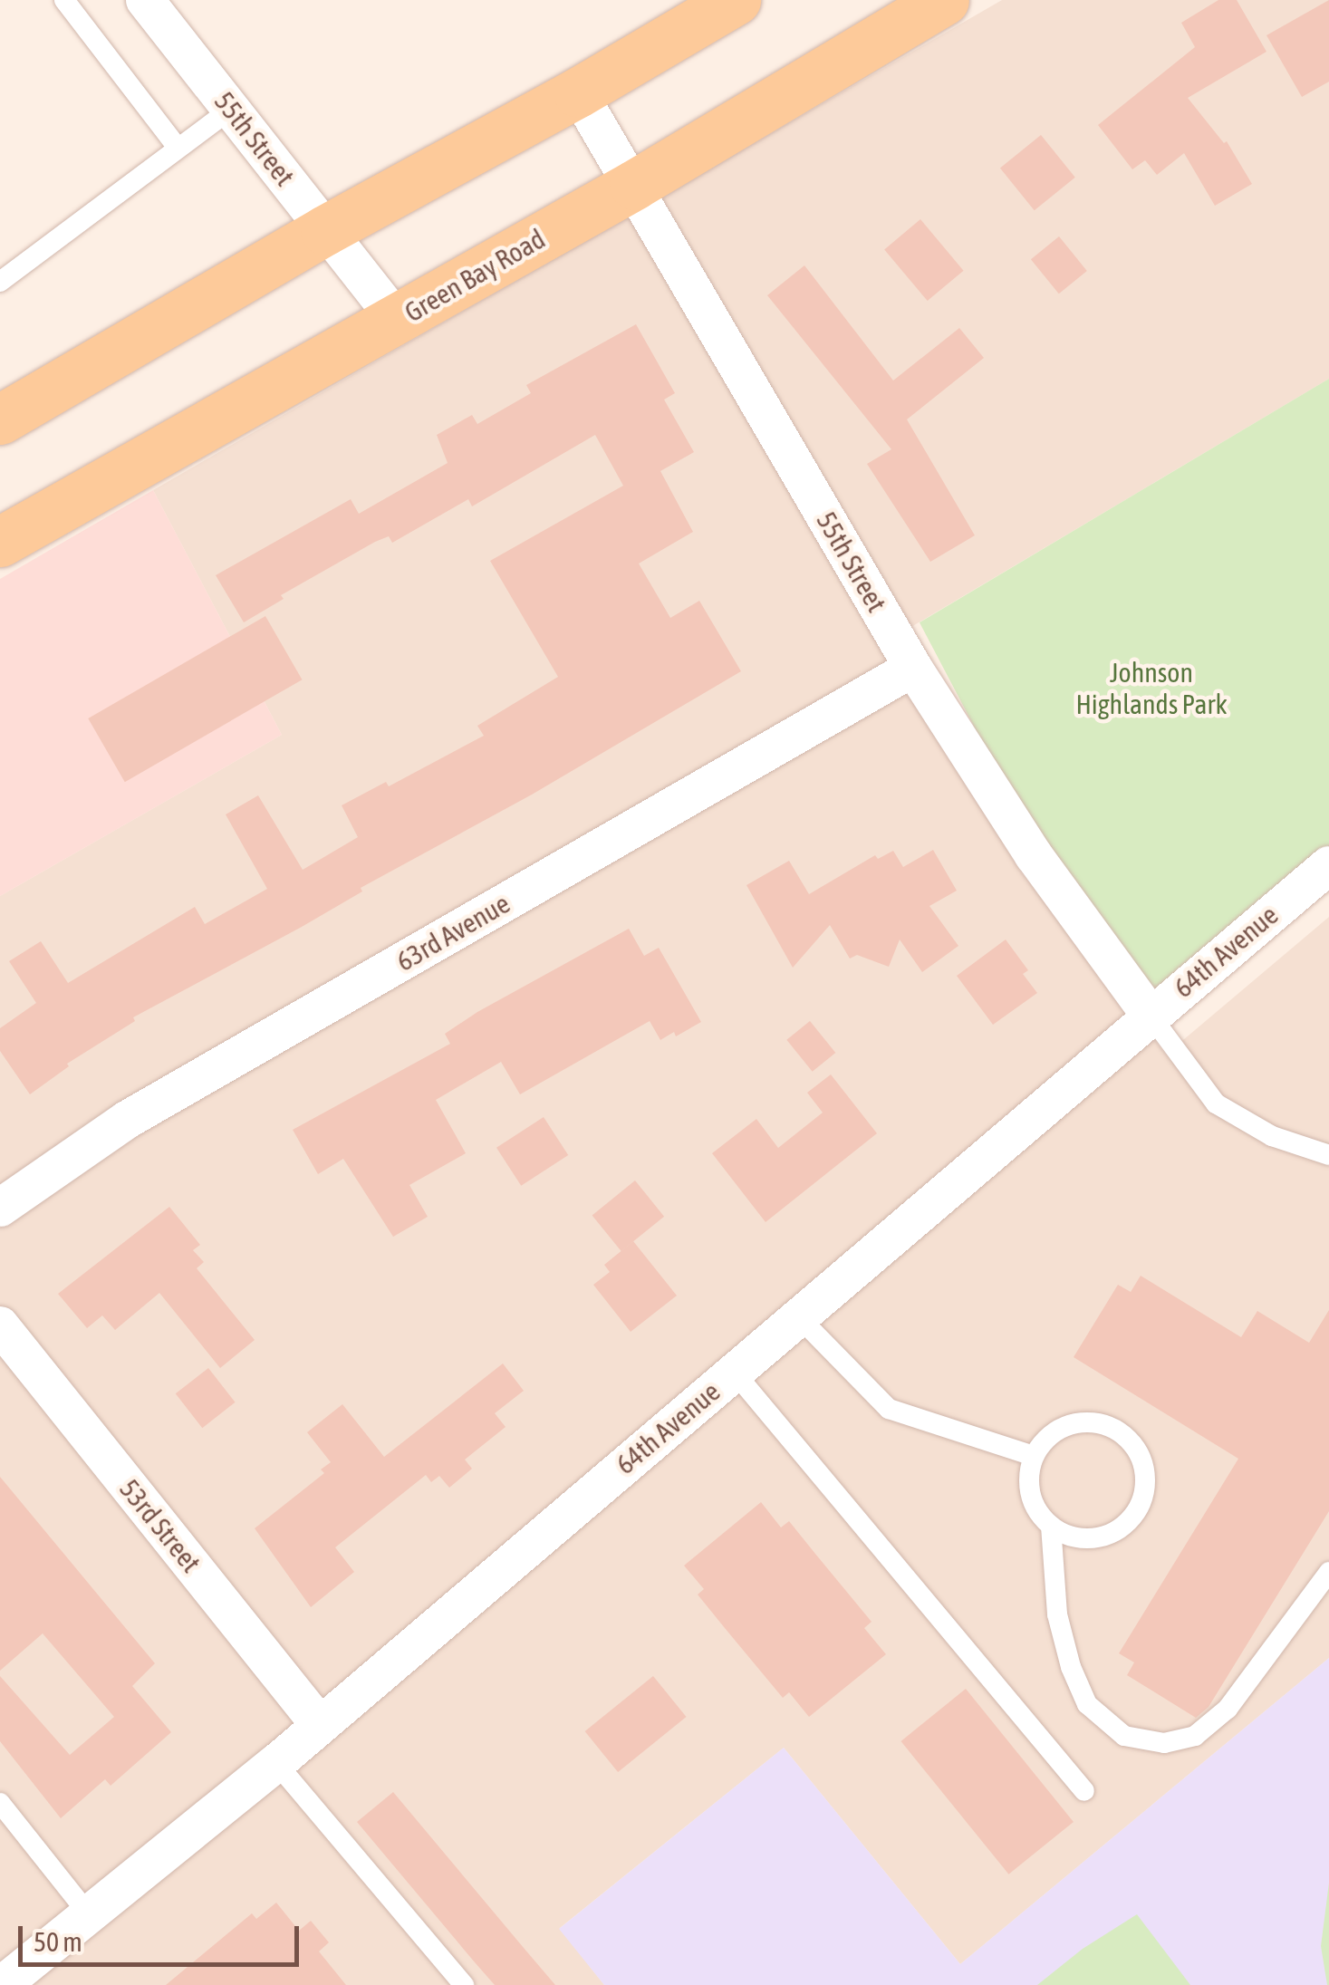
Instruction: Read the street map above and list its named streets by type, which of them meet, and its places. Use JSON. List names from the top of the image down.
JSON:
{
  "streets": {
    "main road": ["Green Bay Road"],
    "street": [
      "55th Street",
      "63rd Avenue",
      "64th Avenue",
      "53rd Street"
    ]
  },
  "crossings": [
    ["55th Street", "Green Bay Road"],
    ["55th Street", "63rd Avenue"],
    ["55th Street", "64th Avenue"],
    ["64th Avenue", "53rd Street"]
  ],
  "parks": ["Johnson Highlands Park"],
  "scale_bar": "50 m"
}
